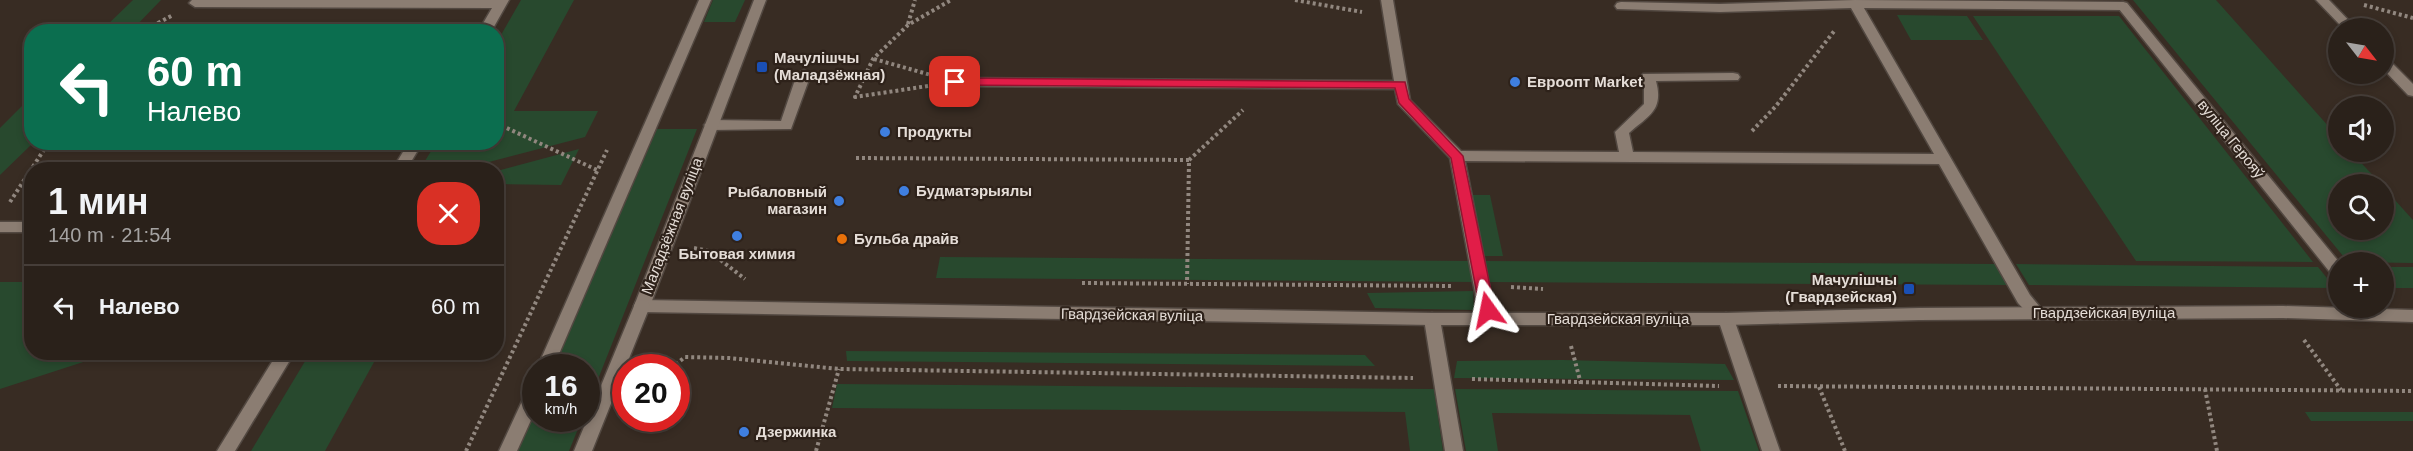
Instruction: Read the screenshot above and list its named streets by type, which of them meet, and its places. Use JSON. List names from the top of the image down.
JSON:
{
  "streets": {
    "street": ["вуліца Герояў", "Маладзёжная вуліца", "Гвардзейская вуліца"]
  },
  "crossings": [
    ["Маладзёжная вуліца", "Гвардзейская вуліца"]
  ],
  "places": {
    "transit": ["Мачулішчы (Маладзёжная)", "Мачулішчы (Гвардзейская)"],
    "other": [
      "Евроопт Market",
      "Продукты",
      "Будматэрыялы",
      "Рыбаловный магазин",
      "Бытовая химия",
      "Бульба драйв",
      "Дзержинка"
    ]
  },
  "north": "bottom right",
  "page": {
    "map_buttons": "+",
    "turn": ["60 m", "Налево"],
    "heading": ["1 мин", "140 m · 21:54"],
    "list": [
      {
        "name": "Налево",
        "value": "60 m"
      }
    ],
    "speed": "16 km/h",
    "limit": "20"
  }
}
